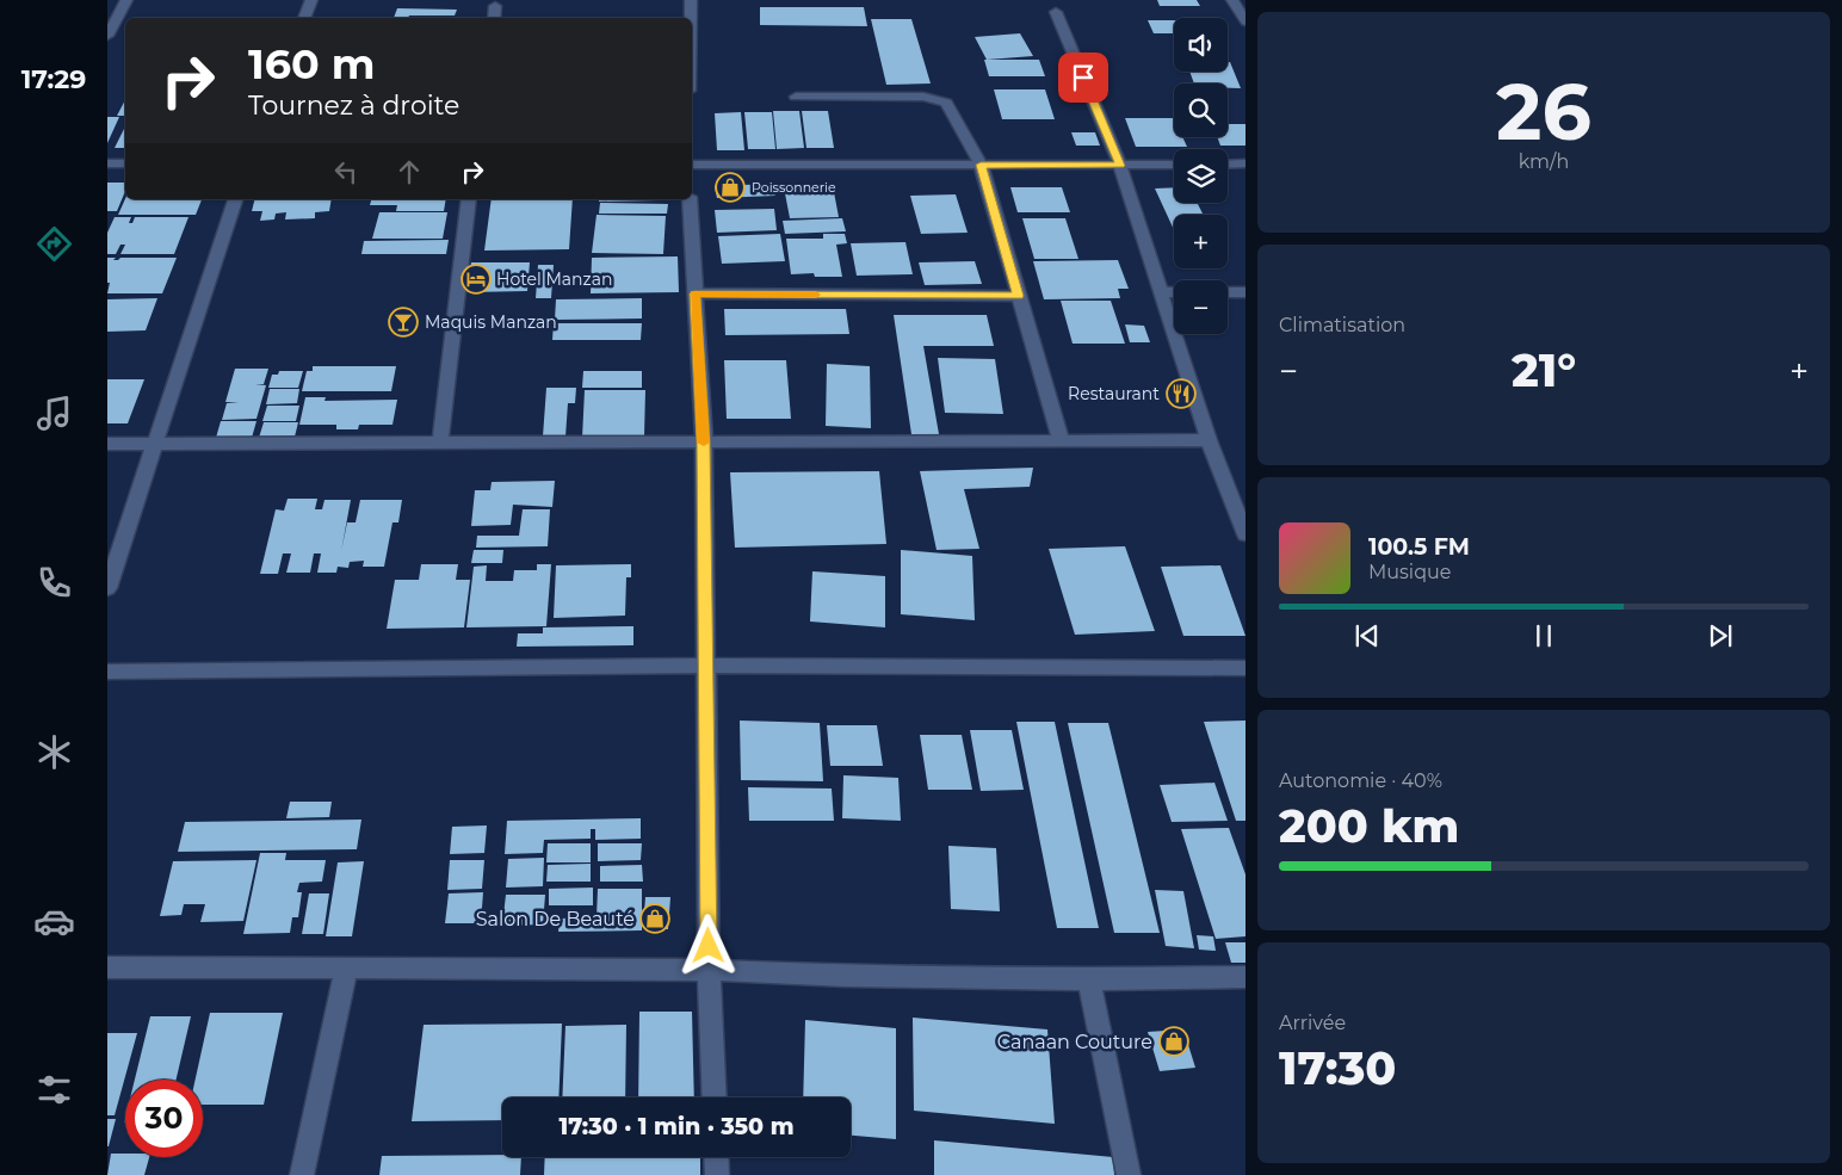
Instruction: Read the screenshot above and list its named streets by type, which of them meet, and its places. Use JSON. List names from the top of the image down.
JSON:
{
  "places": {
    "shop": ["Poissonnerie", "Salon De Beauté", "Canaan Couture"],
    "hotel": ["Hotel Manzan"],
    "bar": ["Maquis Manzan"],
    "restaurant": ["Restaurant"]
  },
  "page": {
    "tabs": "17:29",
    "tile": [
      ["26", "km/h"],
      "Climatisation",
      ["Autonomie · 40%", "200 km"],
      ["Arrivée", "17:30"]
    ],
    "map_buttons": ["+", "−"],
    "turn": ["160 m", "Tournez à droite"],
    "heat": ["−", "21°", "+"],
    "song": ["100.5 FM", "Musique"],
    "limit": "30",
    "trip": "17:30 · 1 min · 350 m"
  }
}
